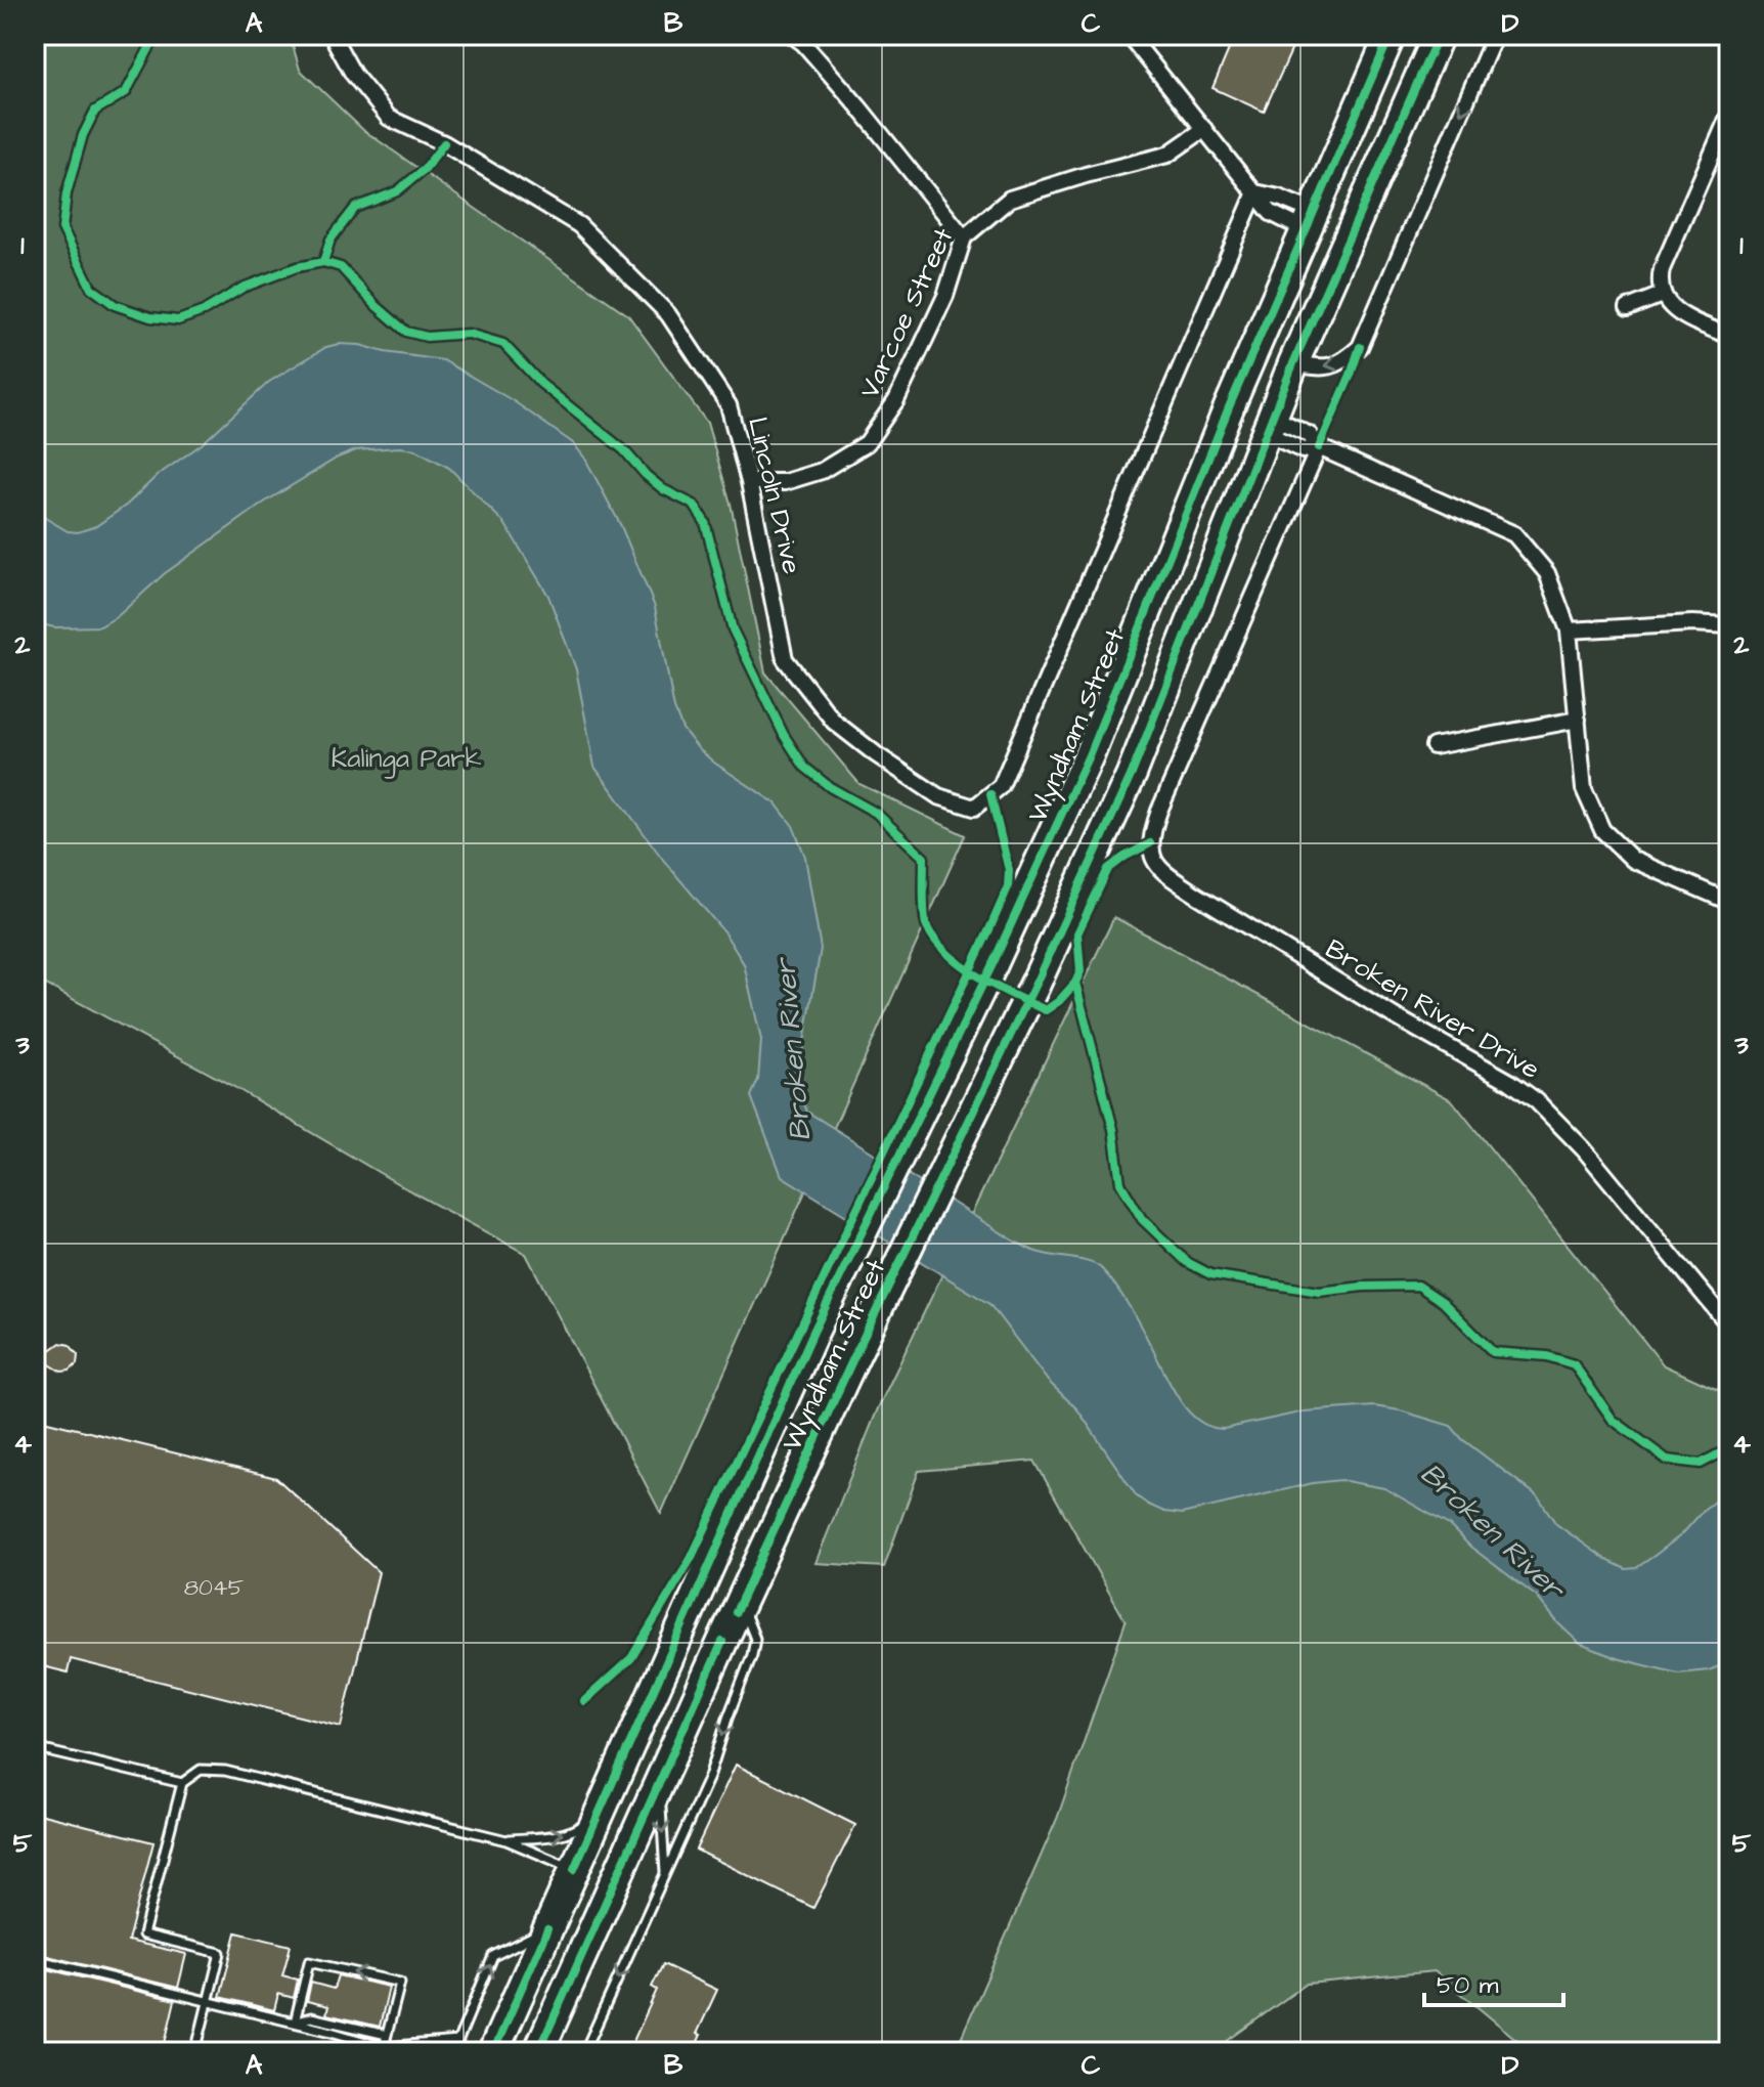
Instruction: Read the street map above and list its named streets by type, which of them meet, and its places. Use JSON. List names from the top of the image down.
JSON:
{
  "streets": {
    "highway": ["Wyndham Street"],
    "street": ["Varcoe Street", "Lincoln Drive", "Broken River Drive"]
  },
  "crossings": [
    ["Varcoe Street", "Lincoln Drive"],
    ["Lincoln Drive", "Wyndham Street"]
  ],
  "water": ["Broken River"],
  "parks": ["Kalinga Park"],
  "house_numbers": ["8045"],
  "scale_bar": "50 m",
  "grid": {
    "columns": [
      "A",
      "B",
      "C",
      "D"
    ],
    "rows": [
      "1",
      "2",
      "3",
      "4",
      "5"
    ]
  }
}
